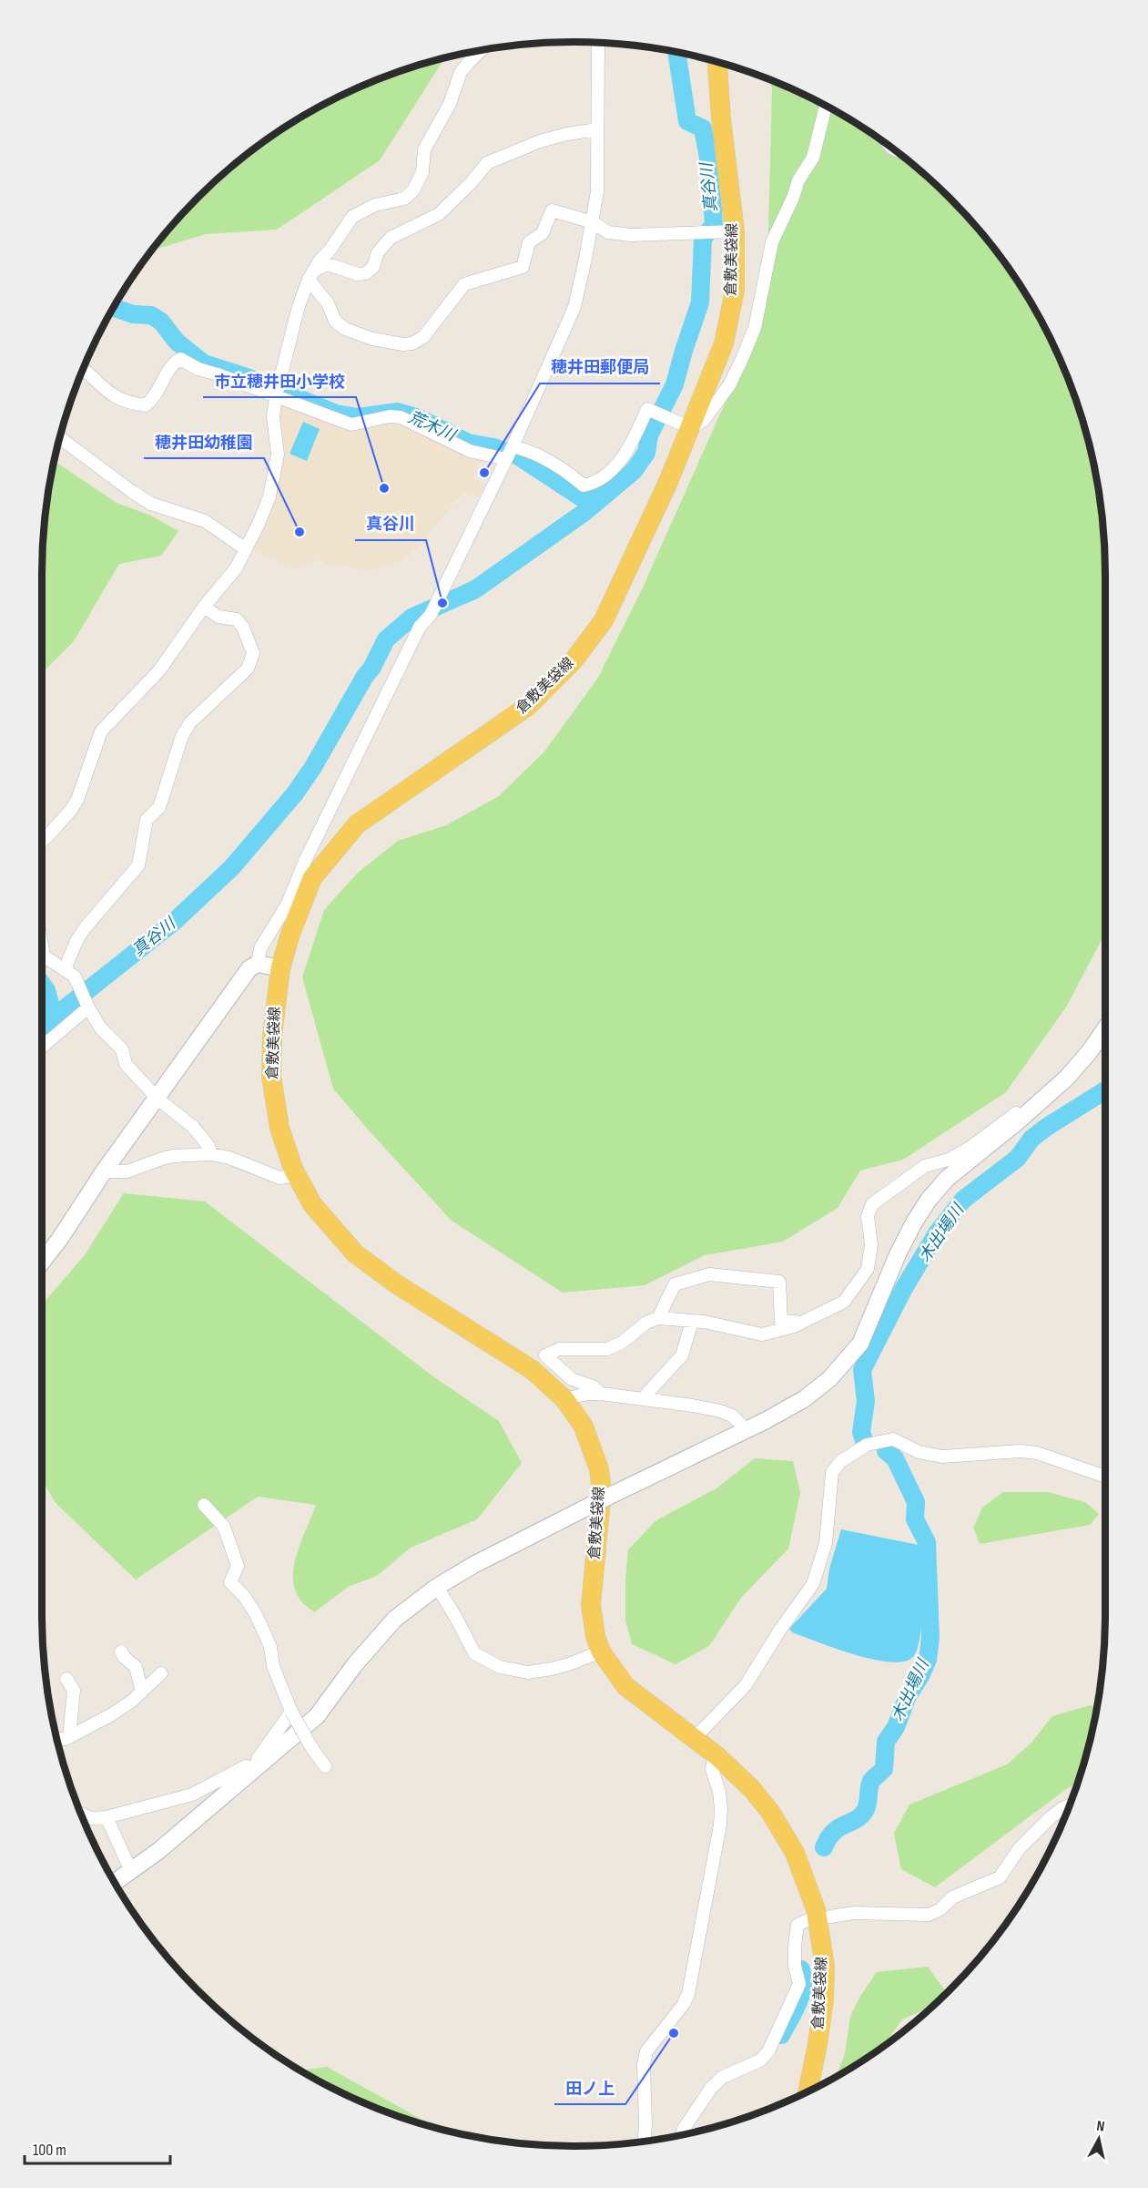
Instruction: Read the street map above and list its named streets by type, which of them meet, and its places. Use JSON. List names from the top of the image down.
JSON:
{
  "streets": {
    "main road": ["倉敷美袋線"]
  },
  "water": ["真谷川", "荒木川", "木出場川"],
  "places": [
    "穂井田郵便局",
    "市立穂井田小学校",
    "穂井田幼稚園",
    "真谷川",
    "田ノ上"
  ],
  "scale_bar": "100 m",
  "north": "top"
}
